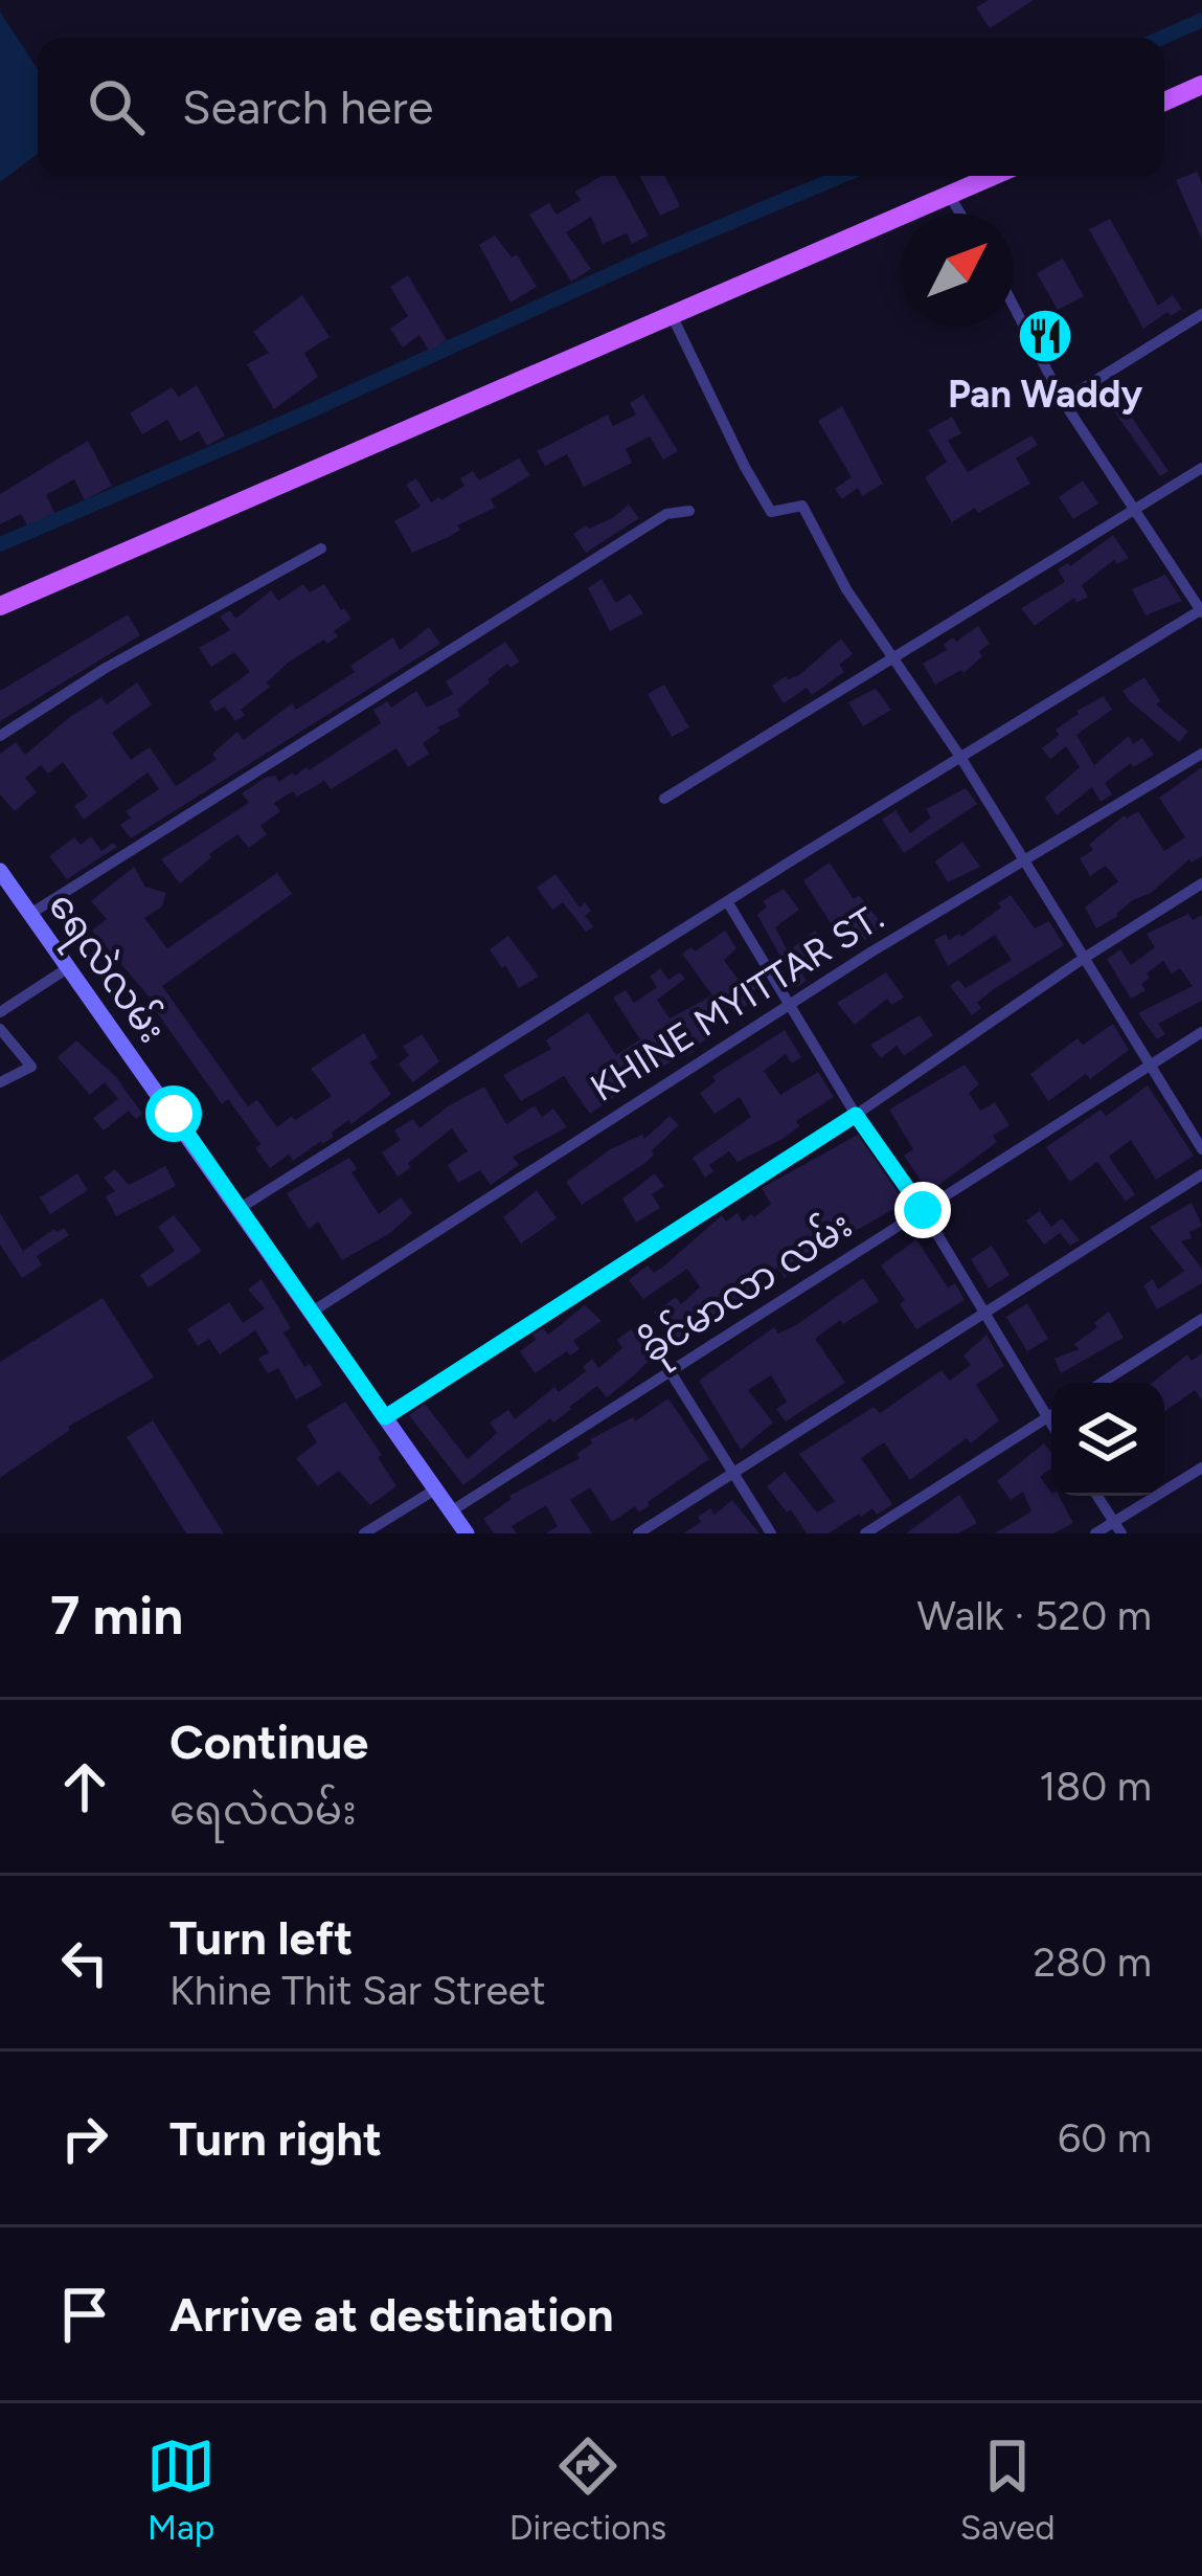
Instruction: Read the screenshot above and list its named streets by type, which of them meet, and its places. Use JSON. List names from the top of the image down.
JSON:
{
  "streets": {
    "main road": ["ရေလဲလမ်း"],
    "street": ["KHINE MYITTAR ST.", "ခိုင်မာလာ လမ်း"]
  },
  "crossings": [
    ["ရေလဲလမ်း", "KHINE MYITTAR ST."],
    ["ရေလဲလမ်း", "ခိုင်မာလာ လမ်း"]
  ],
  "places": {
    "restaurant": ["Pan Waddy"]
  },
  "north": "top right",
  "page": {
    "search": "Search here",
    "heading": ["7 min", "Walk · 520 m"],
    "list": [
      ["Continue", "ရေလဲလမ်း", "180 m"],
      ["Turn left", "Khine Thit Sar Street", "280 m"],
      ["Turn right", "60 m"],
      "Arrive at destination"
    ],
    "nav": ["Map", "Directions", "Saved"]
  }
}
